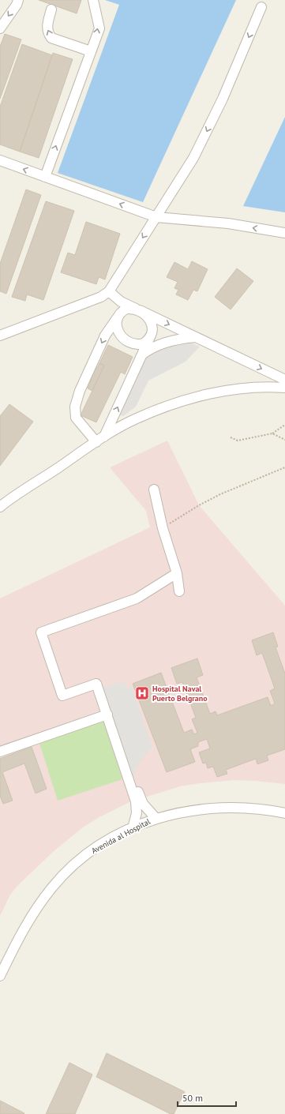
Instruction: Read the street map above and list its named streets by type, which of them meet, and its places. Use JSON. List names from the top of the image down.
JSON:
{
  "streets": {
    "street": ["Avenida al Hospital"]
  },
  "places": {
    "hospital": ["Hospital Naval Puerto Belgrano"]
  },
  "scale_bar": "50 m"
}
